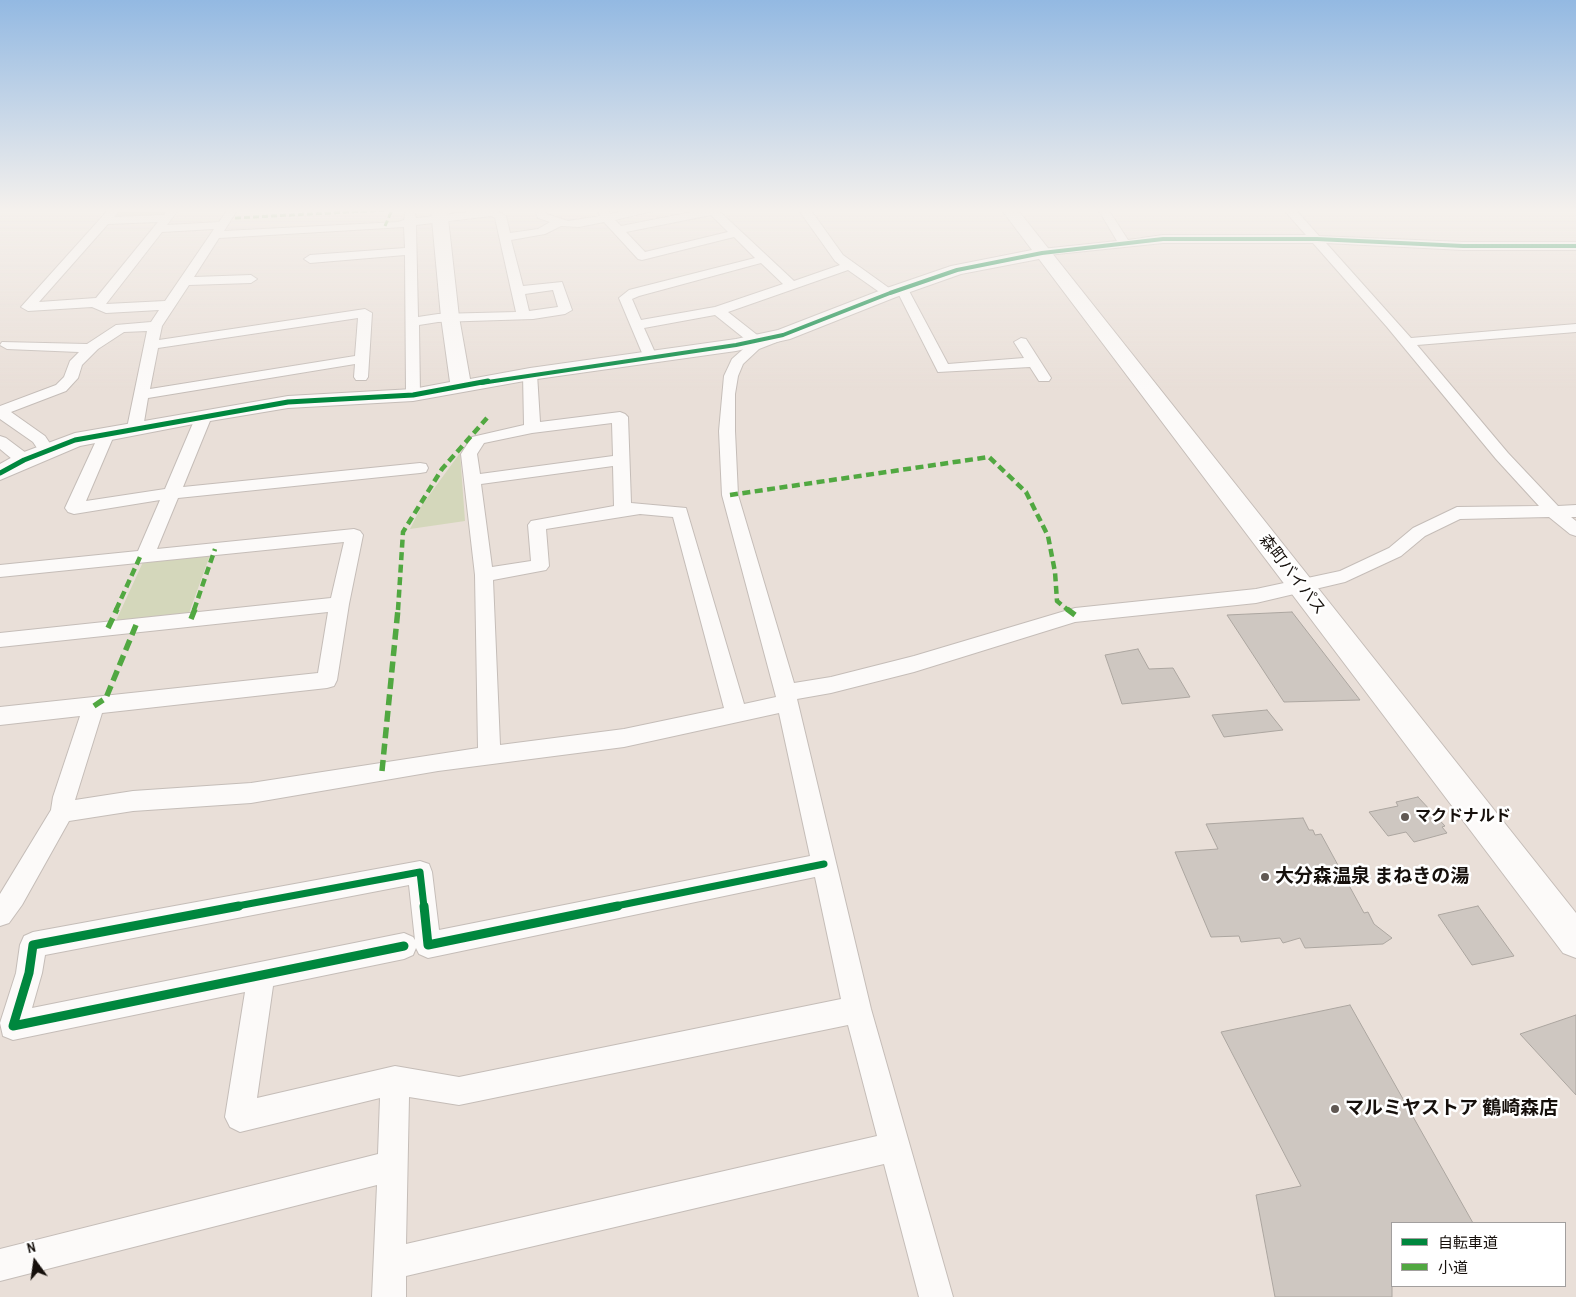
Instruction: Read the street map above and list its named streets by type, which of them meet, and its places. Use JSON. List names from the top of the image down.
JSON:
{
  "streets": {
    "street": ["森町バイパス"]
  },
  "places": ["マクドナルド", "大分森温泉 まねきの湯", "マルミヤストア 鶴崎森店"],
  "legend": ["自転車道", "小道"],
  "north": "top"
}
